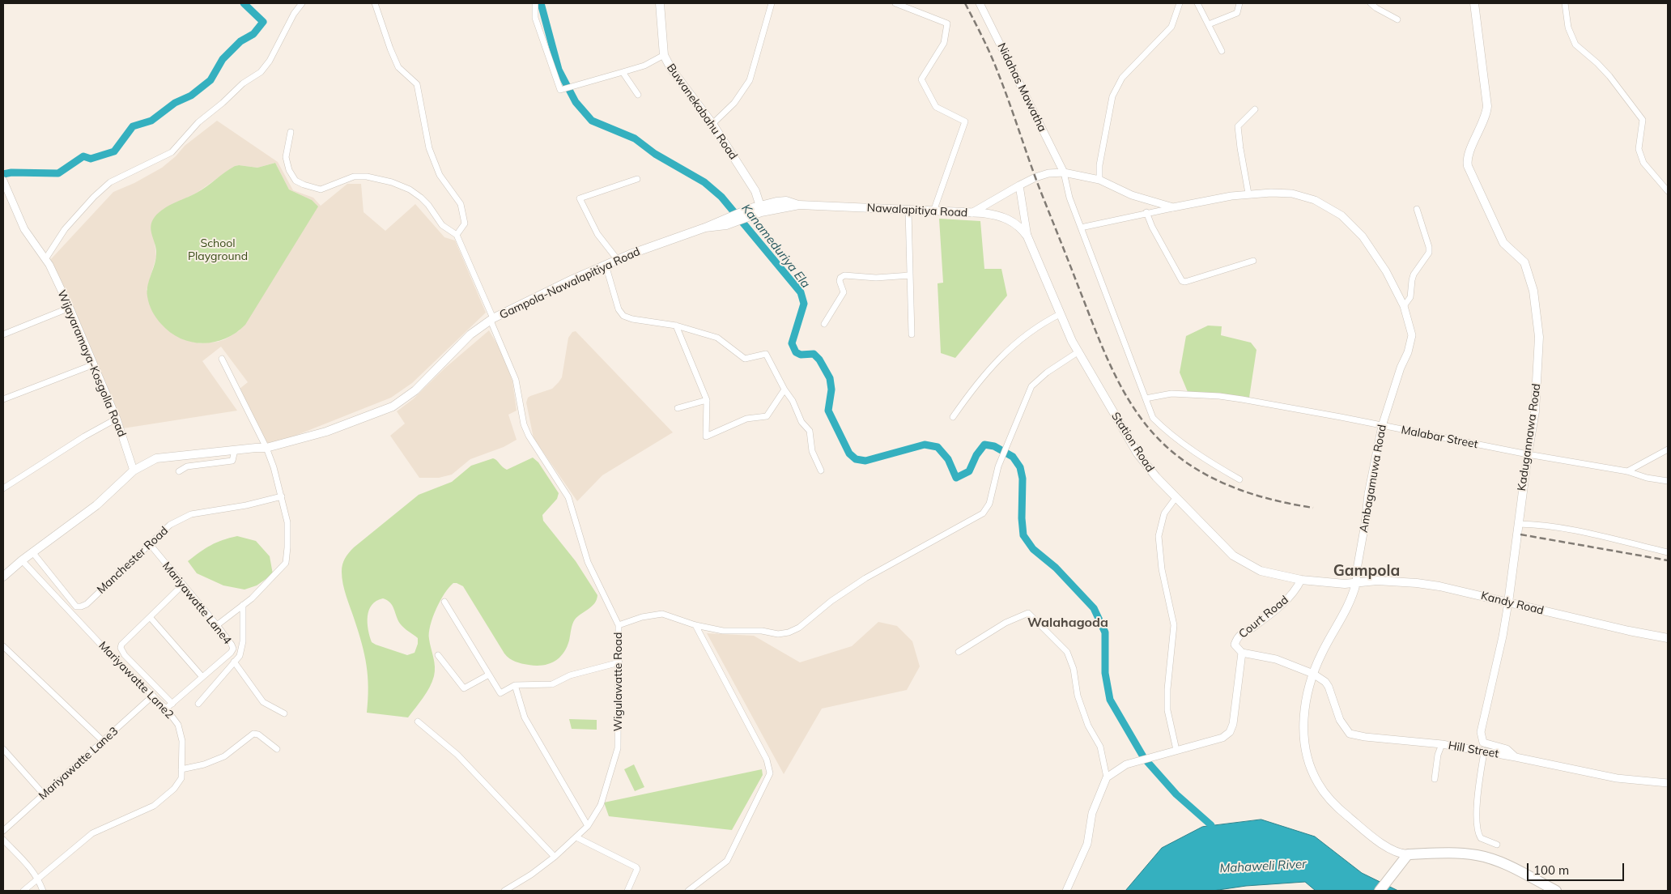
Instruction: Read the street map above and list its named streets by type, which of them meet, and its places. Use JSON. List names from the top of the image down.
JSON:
{
  "streets": {
    "main road": [
      "Buwanekabahu Road",
      "Nawalapitiya Road",
      "Gampola-Nawalapitiya Road",
      "Kadugannawa Road",
      "Station Road",
      "Kandy Road"
    ],
    "street": [
      "Nidahas Mawatha",
      "Wijayaramaya-Kosgolla Road",
      "Malabar Street",
      "Ambagamuwa Road",
      "Manchester Road",
      "Mariyawatte Lane4",
      "Court Road",
      "Mariyawatte Lane2",
      "Wigulawatte Road",
      "Hill Street",
      "Mariyawatte Lane3"
    ]
  },
  "crossings": [
    ["Buwanekabahu Road", "Nawalapitiya Road"],
    ["Nawalapitiya Road", "Gampola-Nawalapitiya Road"],
    ["Nawalapitiya Road", "Station Road"],
    ["Gampola-Nawalapitiya Road", "Wijayaramaya-Kosgolla Road"],
    ["Gampola-Nawalapitiya Road", "Manchester Road"],
    ["Gampola-Nawalapitiya Road", "Mariyawatte Lane2"],
    ["Gampola-Nawalapitiya Road", "Wigulawatte Road"],
    ["Malabar Street", "Kadugannawa Road"],
    ["Malabar Street", "Ambagamuwa Road"],
    ["Kadugannawa Road", "Kandy Road"],
    ["Station Road", "Ambagamuwa Road"],
    ["Station Road", "Kandy Road"],
    ["Station Road", "Court Road"],
    ["Ambagamuwa Road", "Kandy Road"],
    ["Manchester Road", "Mariyawatte Lane4"],
    ["Mariyawatte Lane4", "Mariyawatte Lane2"],
    ["Court Road", "Hill Street"],
    ["Mariyawatte Lane2", "Mariyawatte Lane3"]
  ],
  "districts": ["Gampola", "Walahagoda"],
  "water": ["Kanameduriya Ela", "Mahaweli River"],
  "parks": ["School Playground"],
  "scale_bar": "100 m"
}
